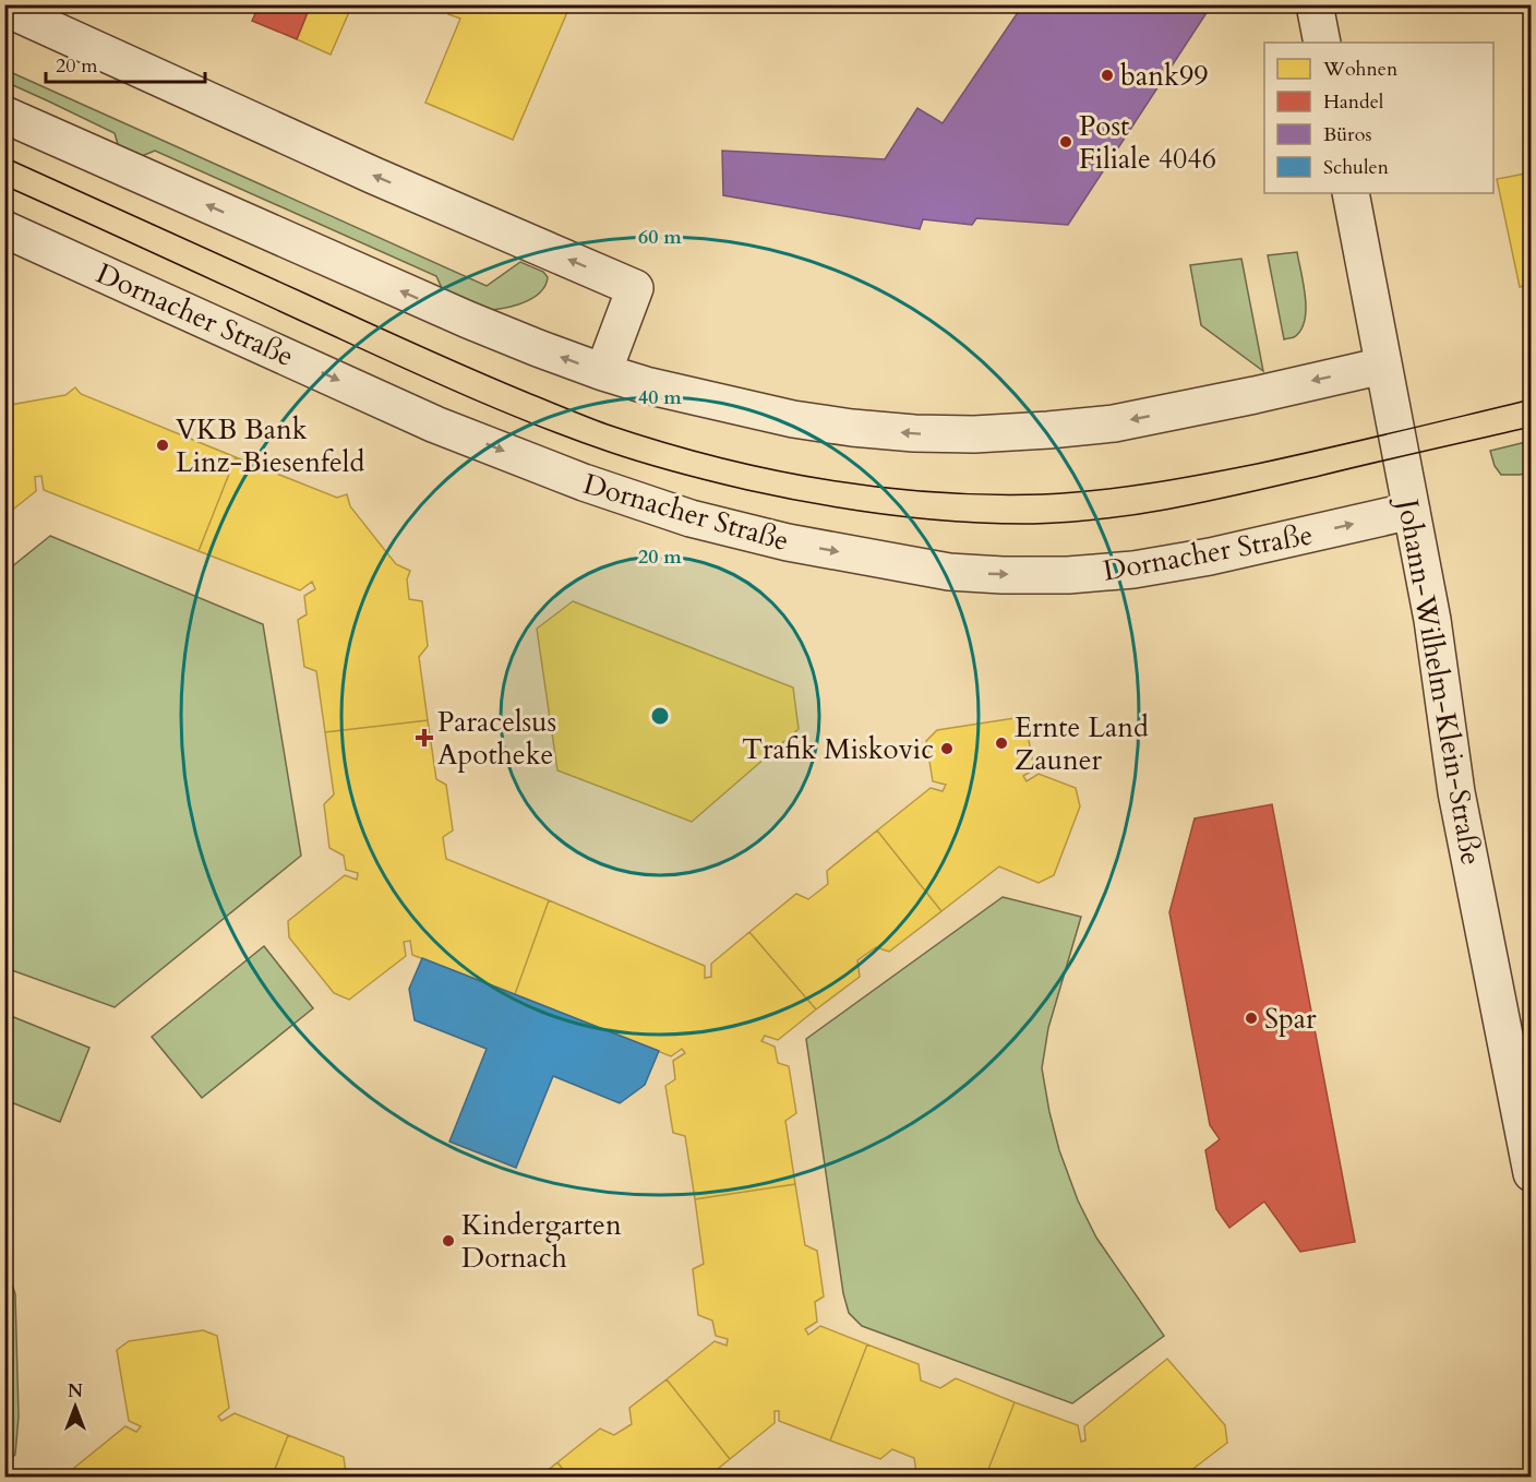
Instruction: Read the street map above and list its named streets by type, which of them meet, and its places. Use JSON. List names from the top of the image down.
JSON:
{
  "streets": {
    "street": ["Dornacher Straße", "Johann-Wilhelm-Klein-Straße"]
  },
  "crossings": [
    ["Dornacher Straße", "Johann-Wilhelm-Klein-Straße"]
  ],
  "places": {
    "other": [
      "bank99",
      "Post Filiale 4046",
      "VKB Bank Linz-Biesenfeld",
      "Ernte Land Zauner",
      "Trafik Miskovic",
      "Spar",
      "Kindergarten Dornach"
    ],
    "health": ["Paracelsus Apotheke"]
  },
  "legend": [
    "Wohnen",
    "Handel",
    "Büros",
    "Schulen"
  ],
  "scale_bar": "20 m",
  "north": "top",
  "rings": ["60 m", "40 m", "20 m"]
}
